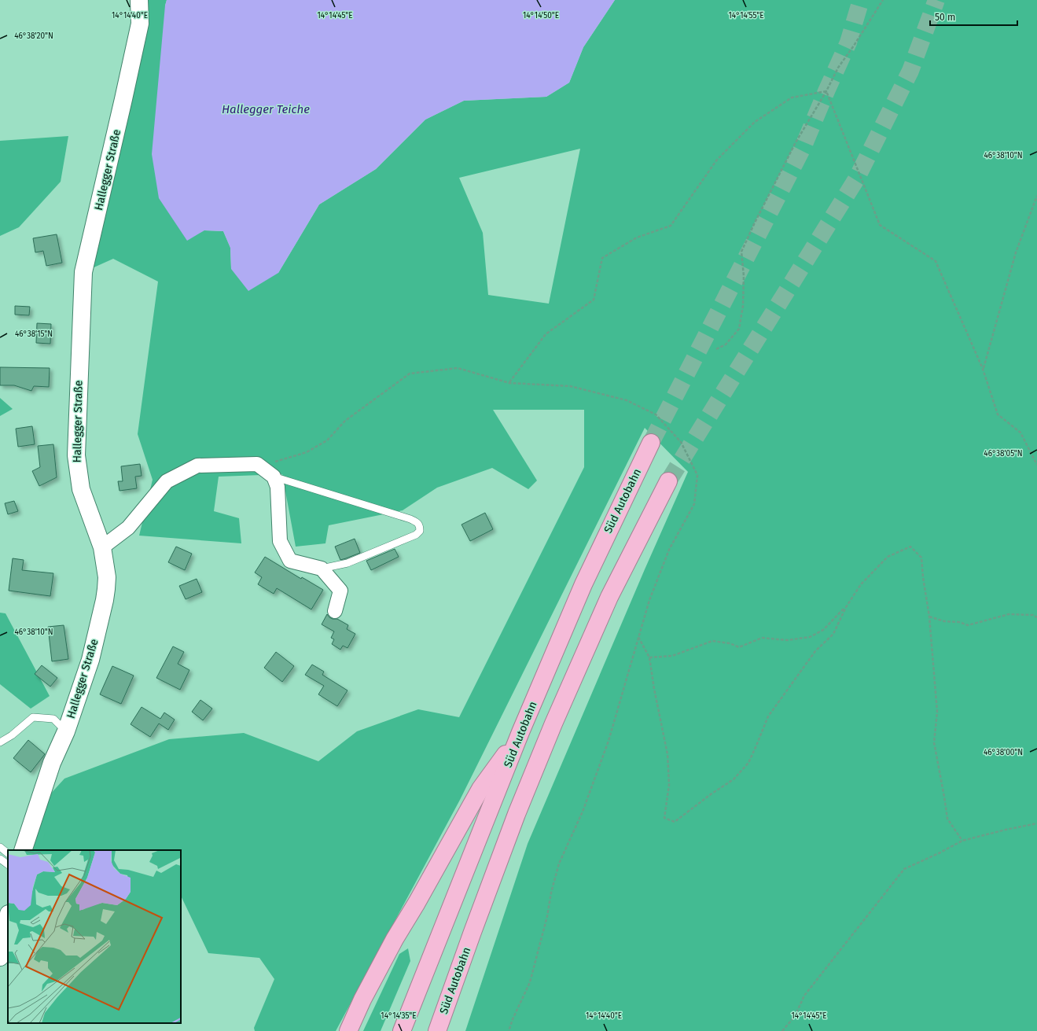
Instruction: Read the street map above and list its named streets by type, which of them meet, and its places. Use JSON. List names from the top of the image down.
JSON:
{
  "streets": {
    "highway": ["Süd Autobahn"],
    "main road": ["Hallegger Straße"]
  },
  "water": ["Hallegger Teiche"],
  "scale_bar": "50 m",
  "coordinates": [
    "14°14'40\"E",
    "14°14'45\"E",
    "14°14'50\"E",
    "14°14'55\"E",
    "46°38'20\"N",
    "46°38'10\"N",
    "46°38'15\"N",
    "46°38'05\"N",
    "46°38'00\"N",
    "14°14'35\"E"
  ]
}
